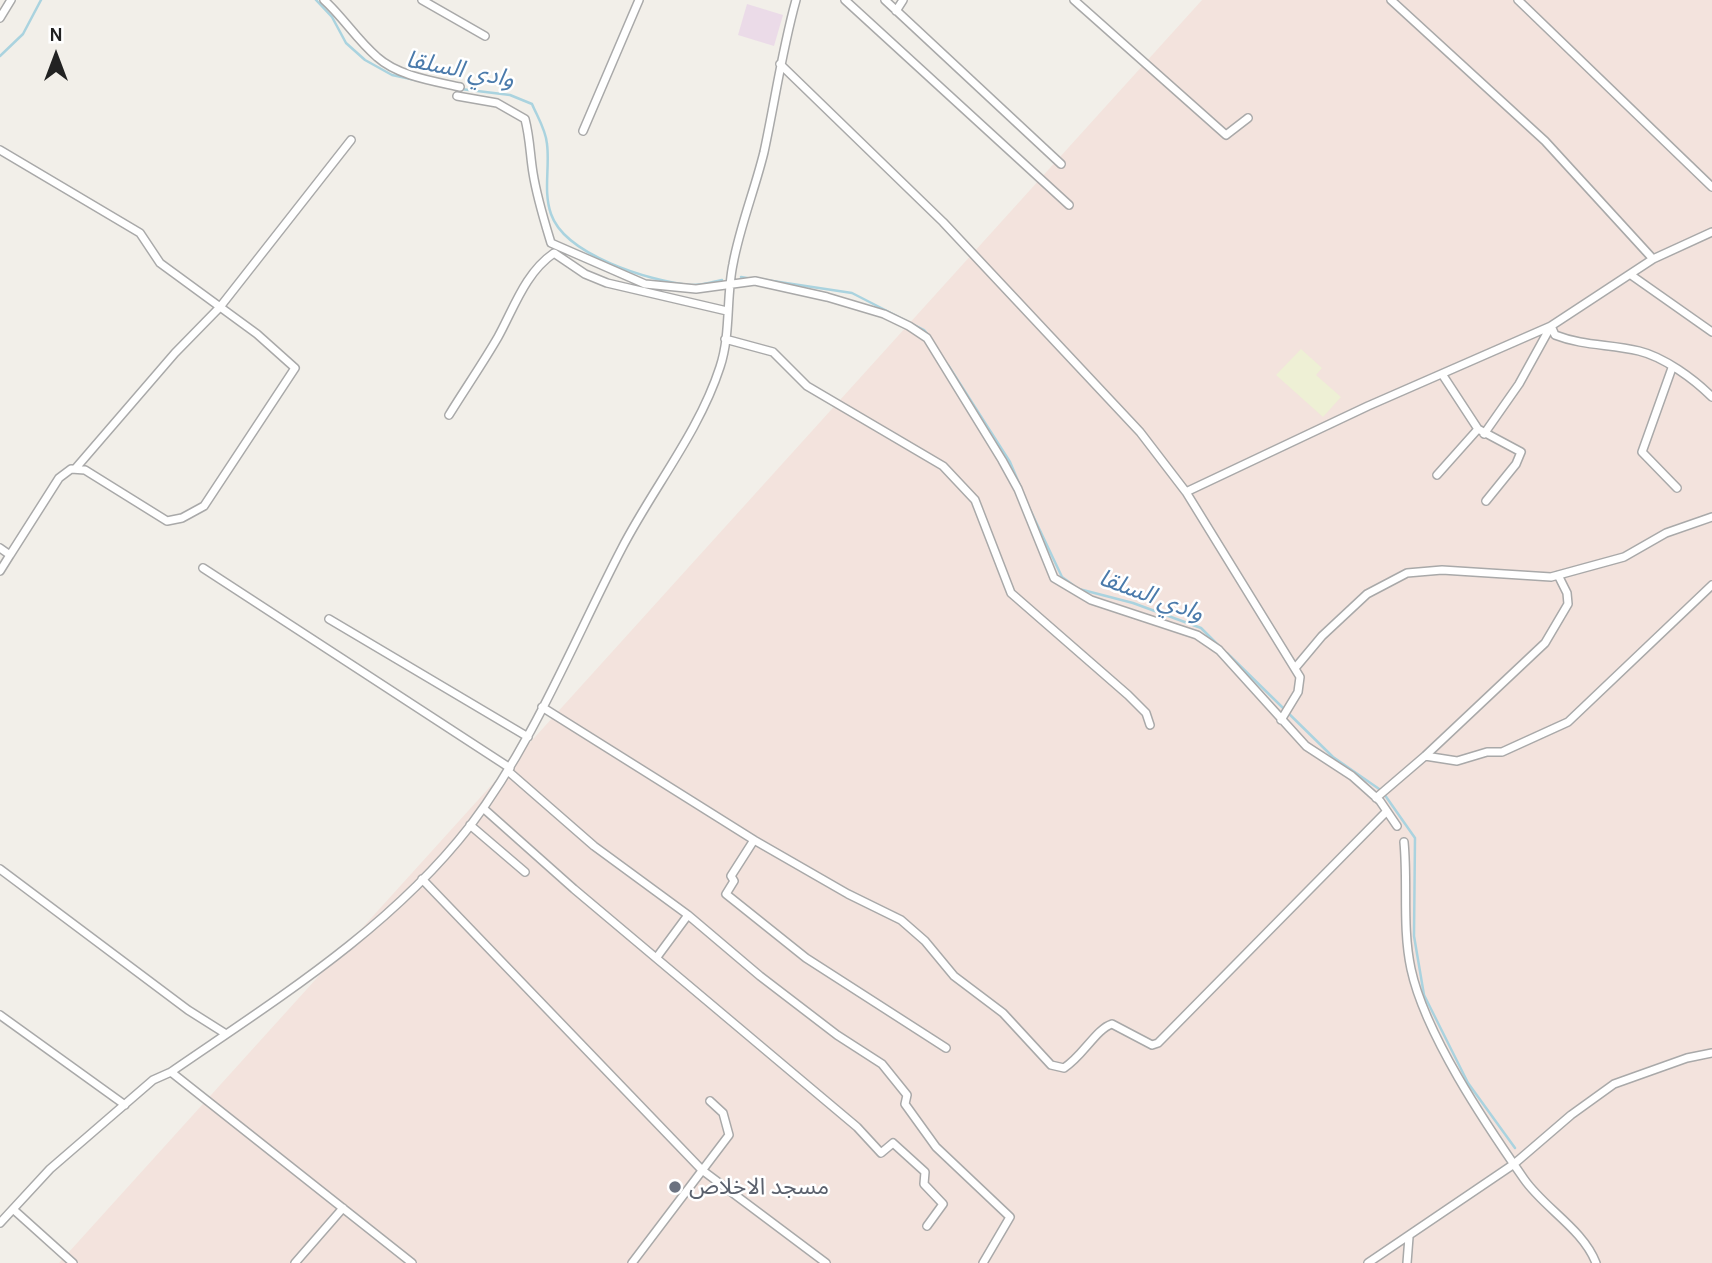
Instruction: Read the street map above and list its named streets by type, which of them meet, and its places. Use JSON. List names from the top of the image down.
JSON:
{
  "water": ["وادي السلقا"],
  "places": ["مسجد الاخلاص"],
  "north": "top"
}
